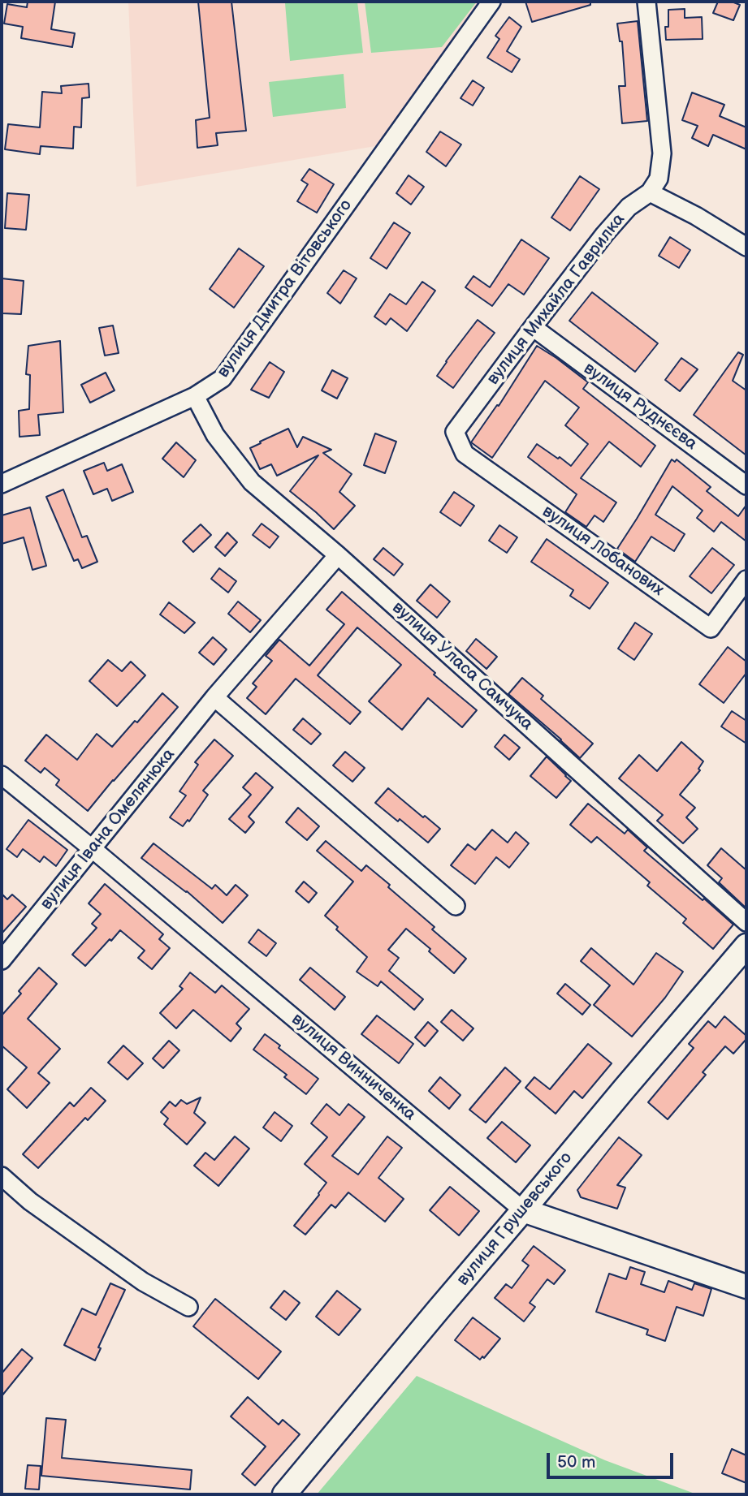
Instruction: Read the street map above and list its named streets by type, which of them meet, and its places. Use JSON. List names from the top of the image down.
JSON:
{
  "streets": {
    "street": [
      "вулиця Дмитра Вітовського",
      "вулиця Михайла Гаврилка",
      "вулиця Руднєєва",
      "вулиця Лобанових",
      "вулиця Уласа Самчука",
      "вулиця Івана Омелянюка",
      "вулиця Винниченка",
      "вулиця Грушевського"
    ]
  },
  "crossings": [
    ["вулиця Дмитра Вітовського", "вулиця Уласа Самчука"],
    ["вулиця Михайла Гаврилка", "вулиця Руднєєва"],
    ["вулиця Михайла Гаврилка", "вулиця Лобанових"],
    ["вулиця Уласа Самчука", "вулиця Івана Омелянюка"],
    ["вулиця Івана Омелянюка", "вулиця Винниченка"],
    ["вулиця Винниченка", "вулиця Грушевського"]
  ],
  "scale_bar": "50 m"
}
